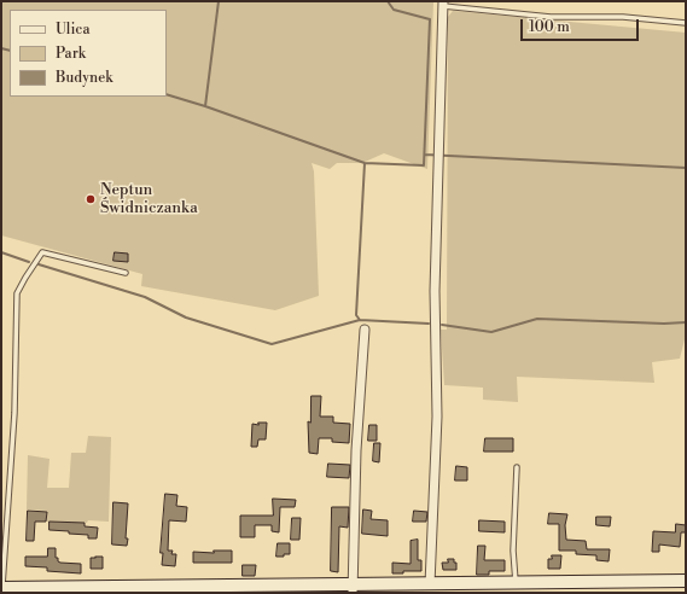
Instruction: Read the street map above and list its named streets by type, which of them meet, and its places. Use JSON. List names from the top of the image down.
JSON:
{
  "places": ["Neptun Świdniczanka"],
  "legend": ["Ulica", "Park", "Budynek"],
  "scale_bar": "100 m"
}
